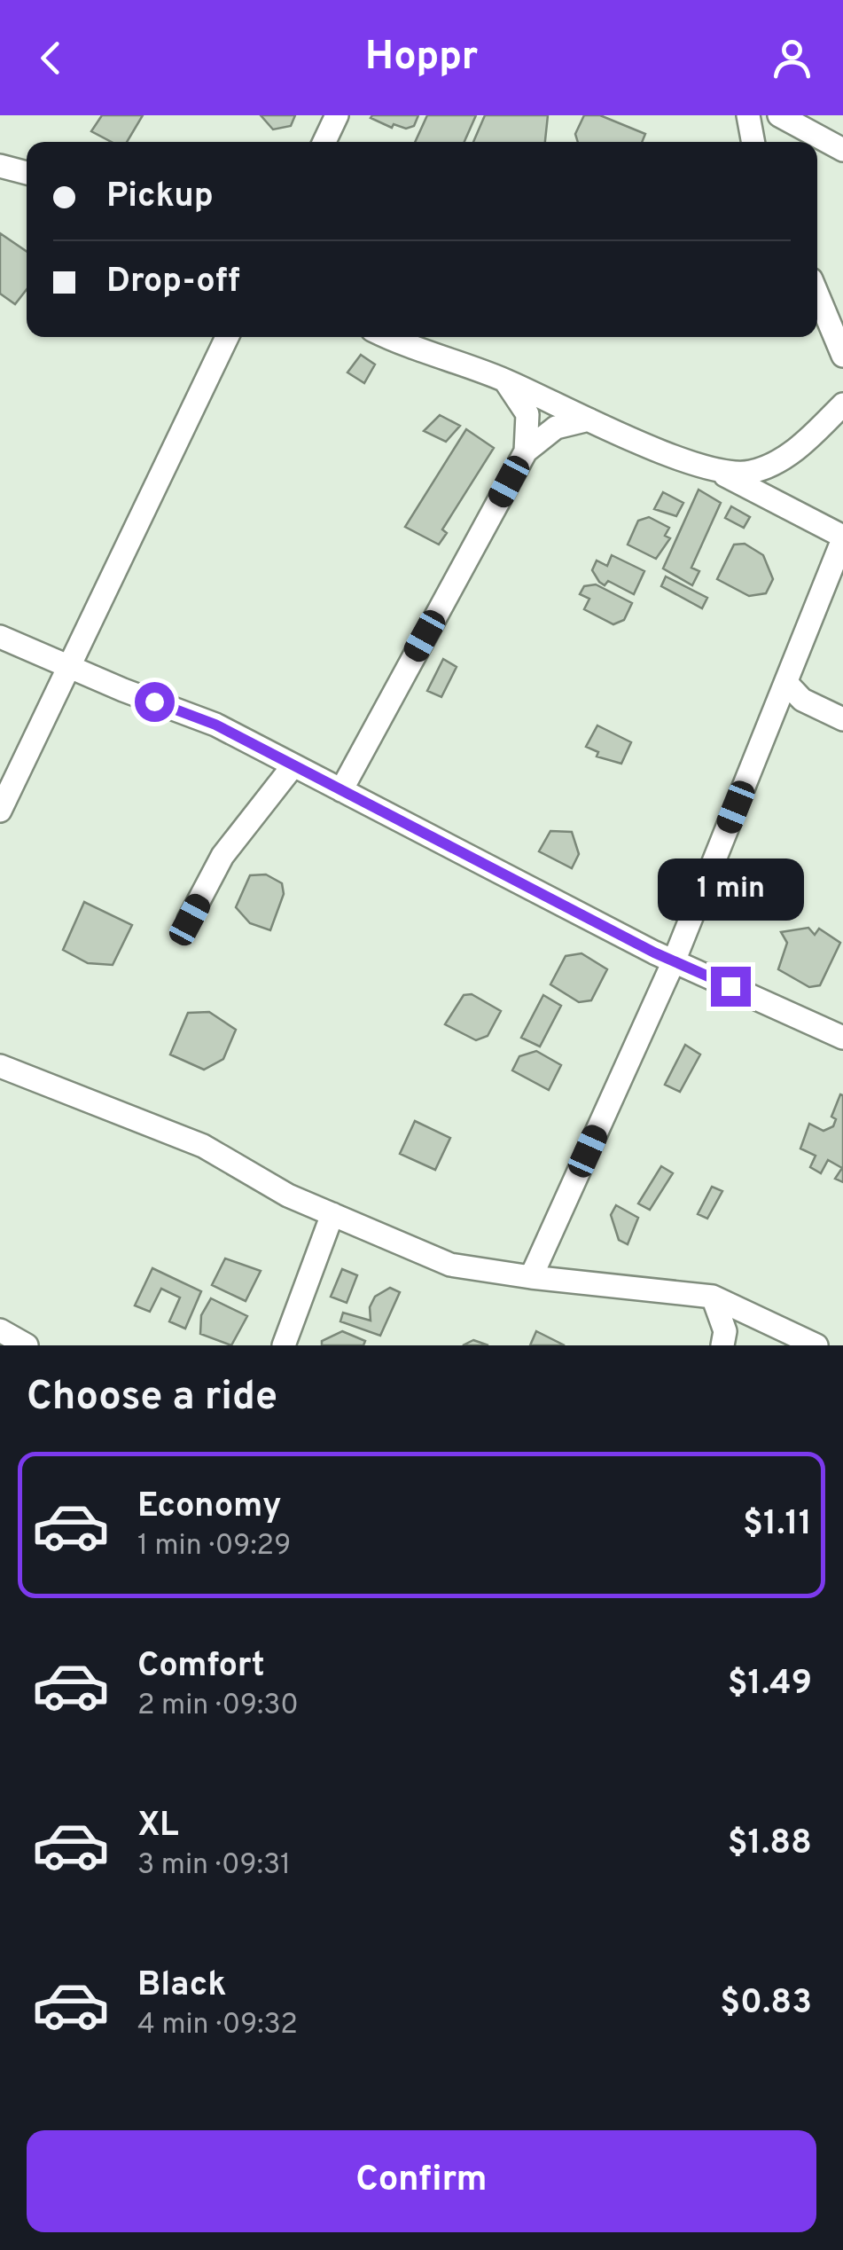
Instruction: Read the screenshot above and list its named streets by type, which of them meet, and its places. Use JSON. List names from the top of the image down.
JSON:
{
  "page": {
    "header": "Hoppr",
    "banner": ["Pickup", "Drop-off"],
    "bubble": "1 min",
    "heading": "Choose a ride",
    "list": [
      {
        "name": "Economy",
        "note": "1 min · 09:29",
        "value": "$1.11"
      },
      {
        "name": "Comfort",
        "note": "2 min · 09:30",
        "value": "$1.49"
      },
      {
        "name": "XL",
        "note": "3 min · 09:31",
        "value": "$1.88"
      },
      {
        "name": "Black",
        "note": "4 min · 09:32",
        "value": "$0.83"
      }
    ],
    "buttons": "Confirm"
  }
}
